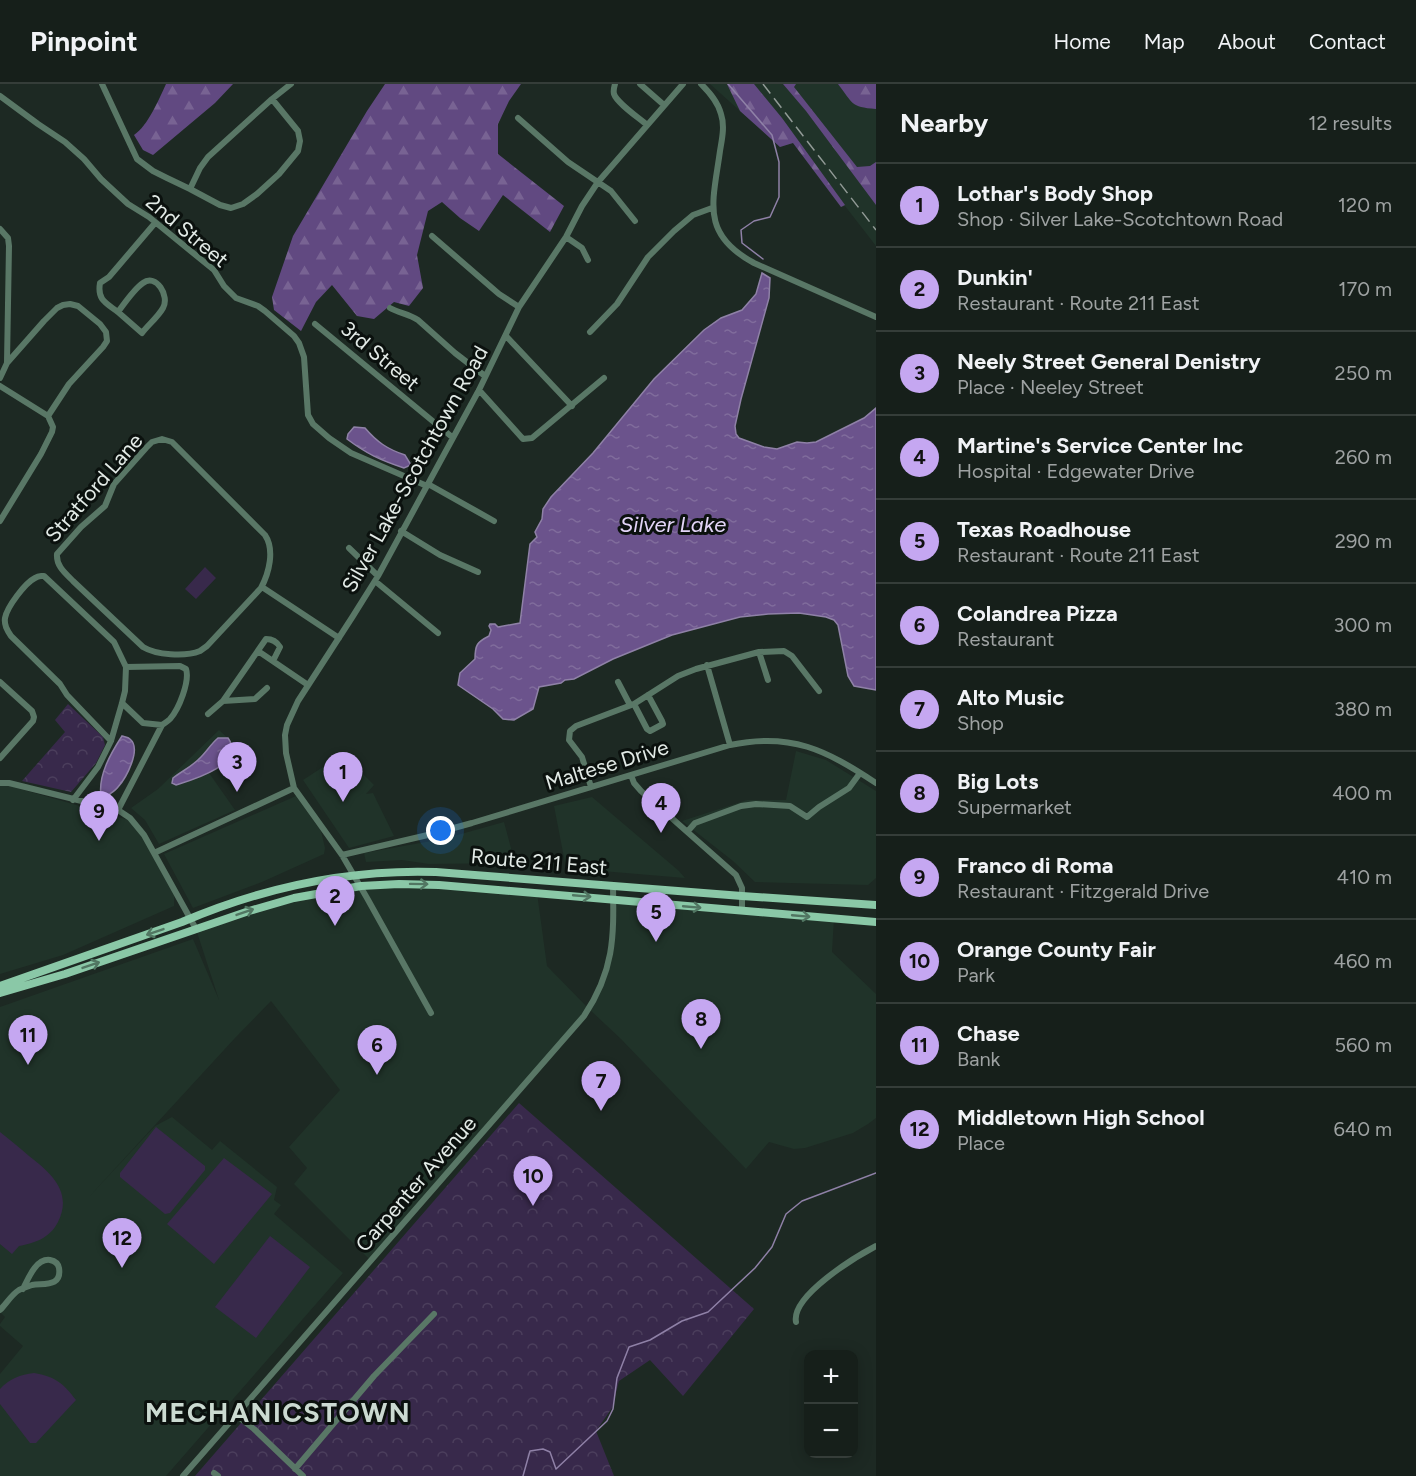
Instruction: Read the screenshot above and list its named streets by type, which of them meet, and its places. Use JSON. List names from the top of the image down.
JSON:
{
  "streets": {
    "main road": ["Route 211 East"],
    "street": [
      "2nd Street",
      "3rd Street",
      "Silver Lake-Scotchtown Road",
      "Stratford Lane",
      "Maltese Drive",
      "Carpenter Avenue"
    ]
  },
  "crossings": [
    ["2nd Street", "Silver Lake-Scotchtown Road"],
    ["3rd Street", "Silver Lake-Scotchtown Road"],
    ["Silver Lake-Scotchtown Road", "Maltese Drive"],
    ["Silver Lake-Scotchtown Road", "Route 211 East"],
    ["Route 211 East", "Carpenter Avenue"]
  ],
  "districts": ["MECHANICSTOWN"],
  "water": ["Silver Lake"],
  "page": {
    "header": "Pinpoint",
    "nav": [
      "Home",
      "Map",
      "About",
      "Contact"
    ],
    "heading": ["Nearby", "12 results"],
    "list": [
      {
        "mark": "1",
        "name": "Lothar's Body Shop",
        "note": "Shop · Silver Lake-Scotchtown Road",
        "value": "120 m"
      },
      {
        "mark": "2",
        "name": "Dunkin'",
        "note": "Restaurant · Route 211 East",
        "value": "170 m"
      },
      {
        "mark": "3",
        "name": "Neely Street General Denistry",
        "note": "Place · Neeley Street",
        "value": "250 m"
      },
      {
        "mark": "4",
        "name": "Martine's Service Center Inc",
        "note": "Hospital · Edgewater Drive",
        "value": "260 m"
      },
      {
        "mark": "5",
        "name": "Texas Roadhouse",
        "note": "Restaurant · Route 211 East",
        "value": "290 m"
      },
      {
        "mark": "6",
        "name": "Colandrea Pizza",
        "note": "Restaurant",
        "value": "300 m"
      },
      {
        "mark": "7",
        "name": "Alto Music",
        "note": "Shop",
        "value": "380 m"
      },
      {
        "mark": "8",
        "name": "Big Lots",
        "note": "Supermarket",
        "value": "400 m"
      },
      {
        "mark": "9",
        "name": "Franco di Roma",
        "note": "Restaurant · Fitzgerald Drive",
        "value": "410 m"
      },
      {
        "mark": "10",
        "name": "Orange County Fair",
        "note": "Park",
        "value": "460 m"
      },
      {
        "mark": "11",
        "name": "Chase",
        "note": "Bank",
        "value": "560 m"
      },
      {
        "mark": "12",
        "name": "Middletown High School",
        "note": "Place",
        "value": "640 m"
      }
    ],
    "pins": [
      "3",
      "1",
      "4",
      "9",
      "2",
      "5",
      "8",
      "11",
      "6",
      "7",
      "10",
      "12"
    ],
    "map_buttons": ["+", "−"]
  }
}
